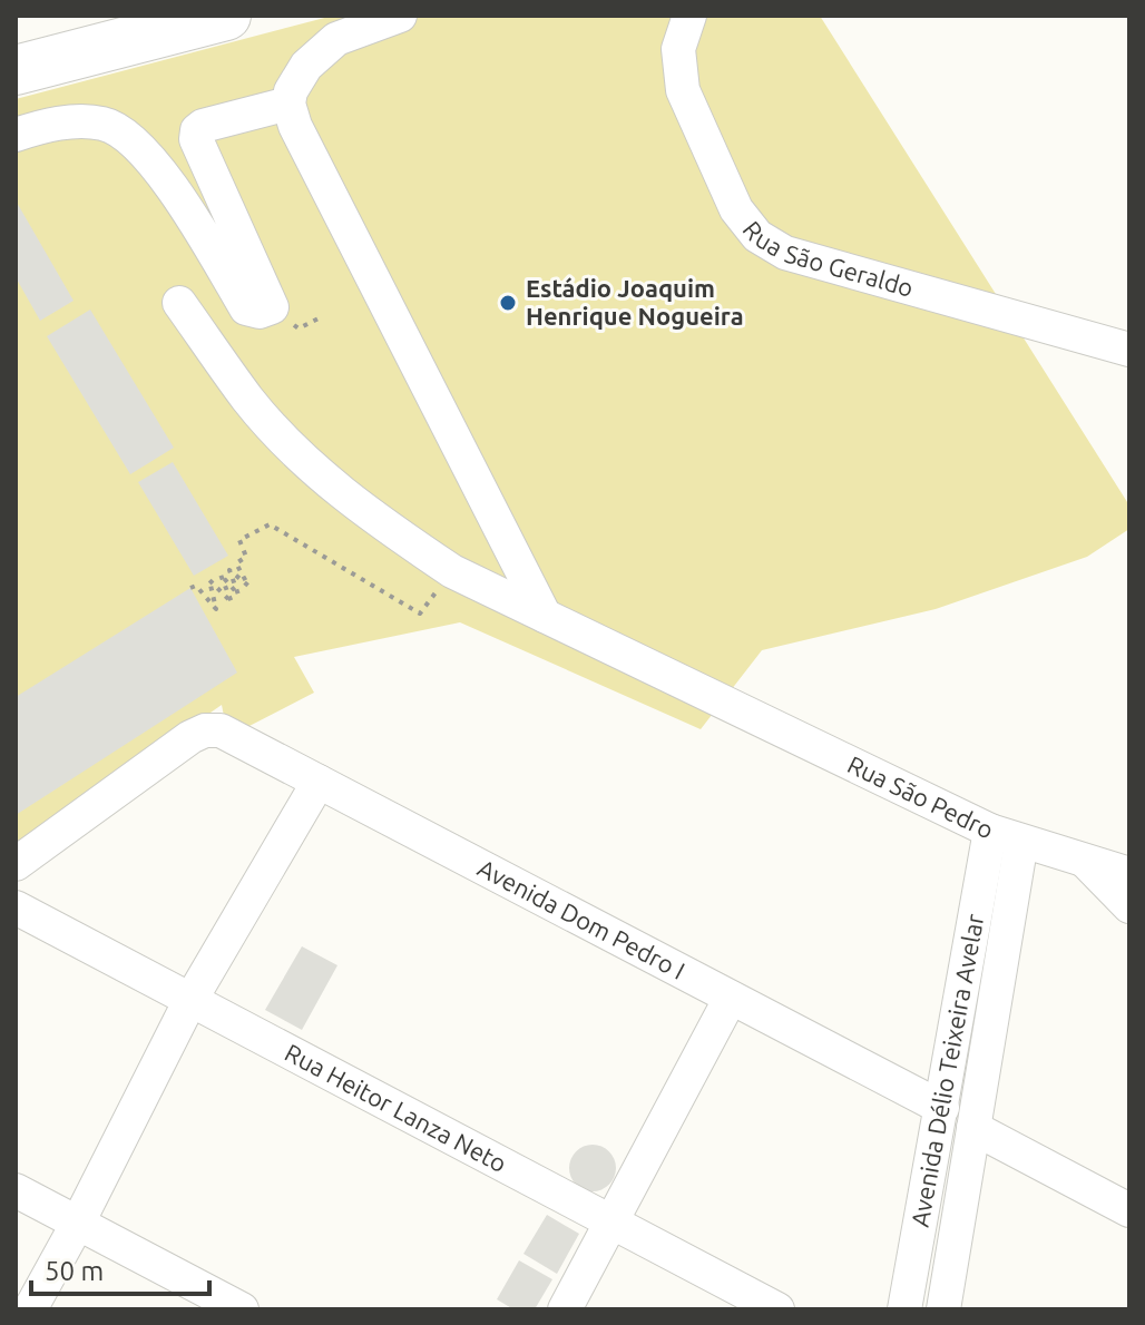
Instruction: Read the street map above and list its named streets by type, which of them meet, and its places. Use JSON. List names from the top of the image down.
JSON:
{
  "streets": {
    "street": [
      "Rua São Geraldo",
      "Rua São Pedro",
      "Avenida Dom Pedro I",
      "Avenida Délio Teixeira Avelar",
      "Rua Heitor Lanza Neto"
    ]
  },
  "crossings": [
    ["Rua São Pedro", "Avenida Délio Teixeira Avelar"],
    ["Avenida Dom Pedro I", "Avenida Délio Teixeira Avelar"]
  ],
  "places": ["Estádio Joaquim Henrique Nogueira"],
  "scale_bar": "50 m"
}
